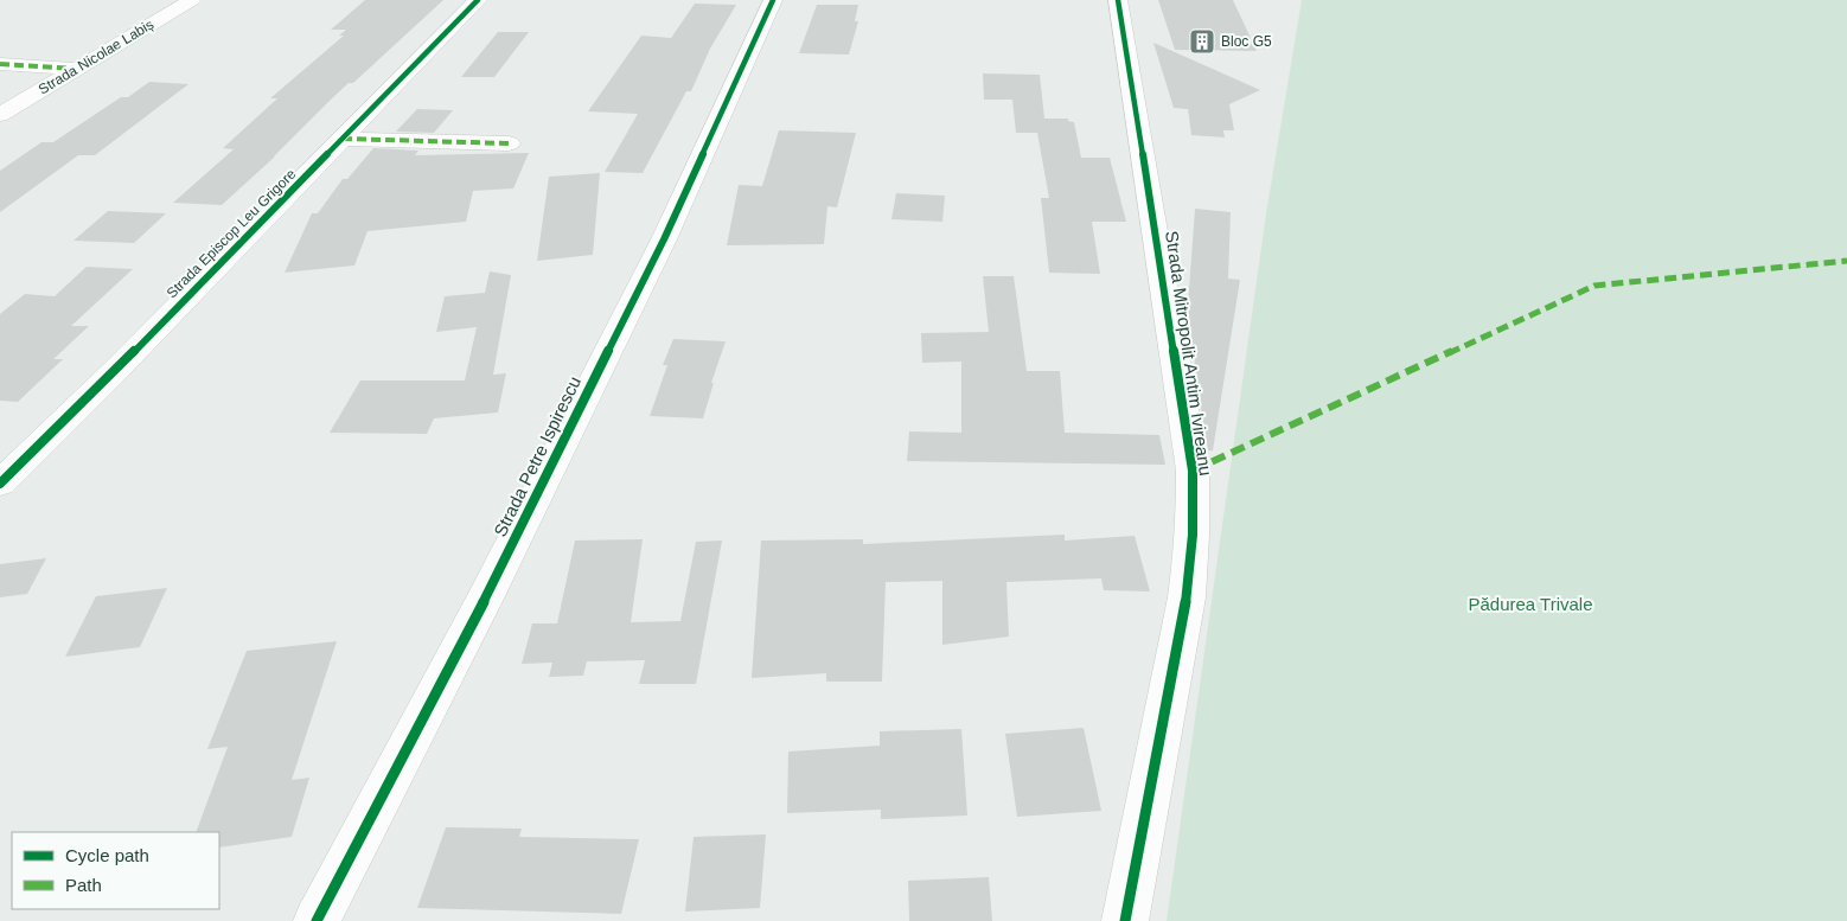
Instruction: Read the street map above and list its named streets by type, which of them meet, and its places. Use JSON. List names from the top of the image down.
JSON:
{
  "streets": {
    "street": [
      "Strada Nicolae Labiș",
      "Strada Episcop Leu Grigore",
      "Strada Mitropolit Antim Ivireanu",
      "Strada Petre Ispirescu"
    ]
  },
  "parks": ["Pădurea Trivale"],
  "places": {
    "building": ["Bloc G5"]
  },
  "legend": ["Cycle path", "Path"]
}
